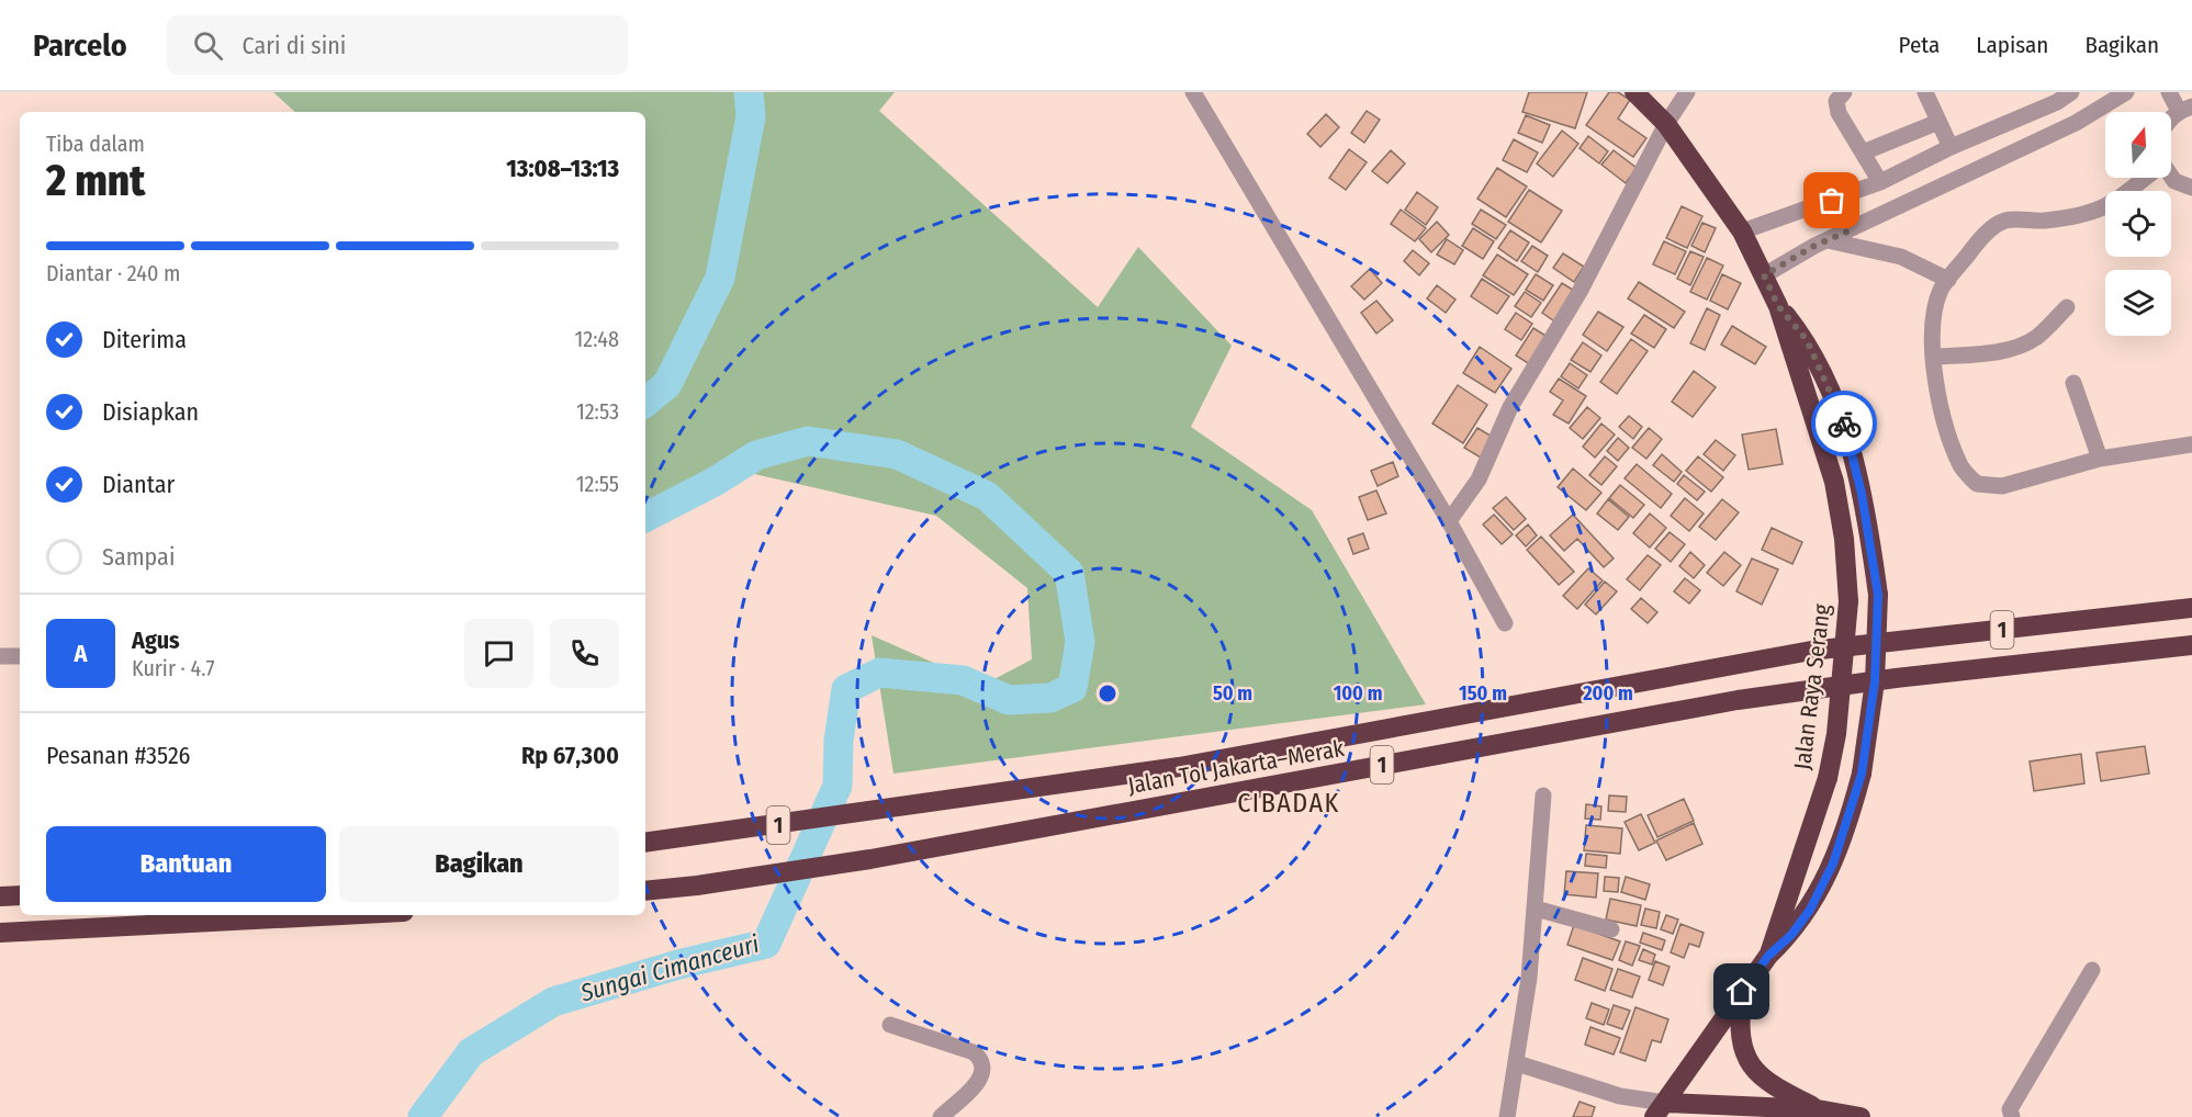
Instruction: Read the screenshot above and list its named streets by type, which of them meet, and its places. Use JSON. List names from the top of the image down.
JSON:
{
  "streets": {
    "highway": ["1", "Jalan Raya Serang", "Jalan Tol Jakarta–Merak"]
  },
  "districts": ["CIBADAK"],
  "water": ["Sungai Cimanceuri"],
  "north": "top",
  "page": {
    "header": "Parcelo",
    "search": "Cari di sini",
    "nav": ["Peta", "Lapisan", "Bagikan"],
    "heading": ["2 mnt", "Tiba dalam", "13:08–13:13"],
    "panel": [
      "Agus",
      "Kurir · 4.7",
      "Pesanan #3526",
      "Rp 67,300"
    ],
    "bar": "Diantar · 240 m",
    "list": [
      ["Diterima", "12:48"],
      ["Disiapkan", "12:53"],
      ["Diantar", "12:55"],
      "Sampai"
    ],
    "round": "A",
    "buttons": ["Bantuan", "Bagikan"]
  },
  "rings": [
    "50 m",
    "100 m",
    "150 m",
    "200 m"
  ]
}
